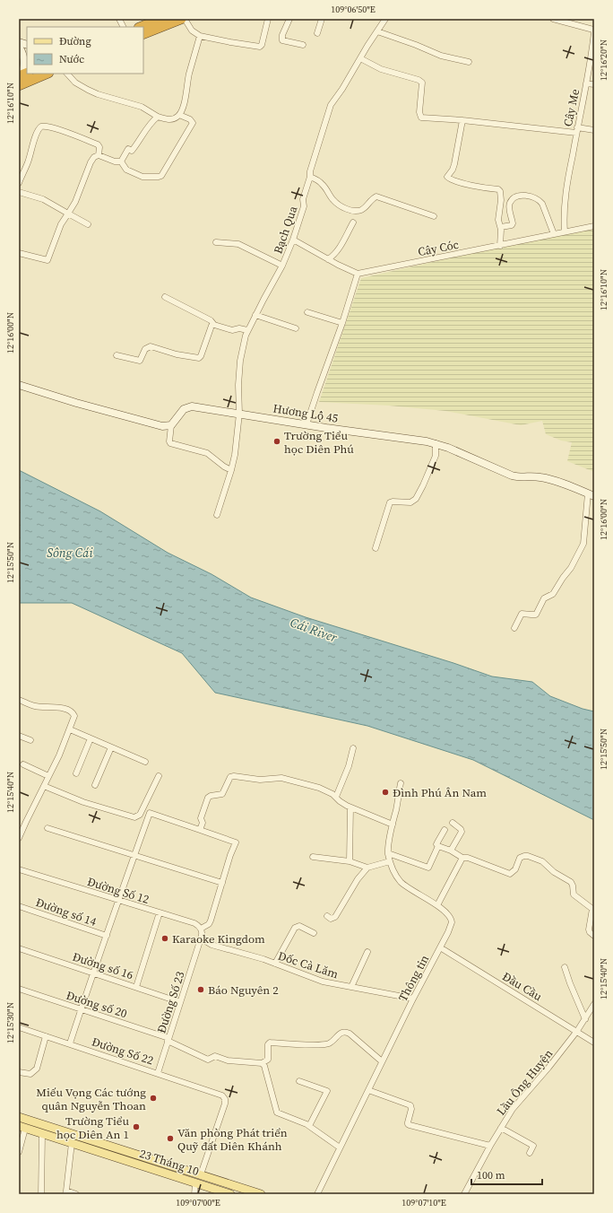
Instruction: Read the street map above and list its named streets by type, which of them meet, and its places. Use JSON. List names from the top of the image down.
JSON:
{
  "streets": {
    "main road": ["23 Tháng 10"],
    "street": [
      "Cây Me",
      "Bạch Qua",
      "Cây Cóc",
      "Hương Lộ 45",
      "Đường Số 12",
      "Đường số 14",
      "Dốc Cà Lăm",
      "Đường số 16",
      "Thông tin",
      "Đầu Cầu",
      "Đường Số 23",
      "Đường số 20",
      "Đường Số 22",
      "Lầu Ông Huyện"
    ]
  },
  "crossings": [
    ["Cây Me", "Cây Cóc"],
    ["Bạch Qua", "Hương Lộ 45"],
    ["Dốc Cà Lăm", "Thông tin"],
    ["Dốc Cà Lăm", "Đường Số 23"],
    ["Đường số 16", "Đường Số 23"],
    ["Thông tin", "Đầu Cầu"],
    ["Đầu Cầu", "Lầu Ông Huyện"],
    ["Đường Số 23", "Đường số 20"],
    ["Đường Số 23", "Đường Số 22"],
    ["Đường Số 22", "23 Tháng 10"]
  ],
  "water": ["Sông Cái", "Cái River"],
  "places": [
    "Trường Tiểu học Diên Phú",
    "Đình Phú Ân Nam",
    "Karaoke Kingdom",
    "Báo Nguyên 2",
    "Miếu Vọng Các tướng quân Nguyễn Thoan",
    "Trường Tiểu học Diên An 1",
    "Văn phòng Phát triển Quỹ đất Diên Khánh"
  ],
  "legend": ["Đường", "Nước"],
  "scale_bar": "100 m",
  "coordinates": [
    "109°06'50\"E",
    "12°16'20\"N",
    "12°16'10\"N",
    "12°16'00\"N",
    "12°15'50\"N",
    "12°15'40\"N",
    "12°15'30\"N",
    "109°07'00\"E",
    "109°07'10\"E"
  ]
}
